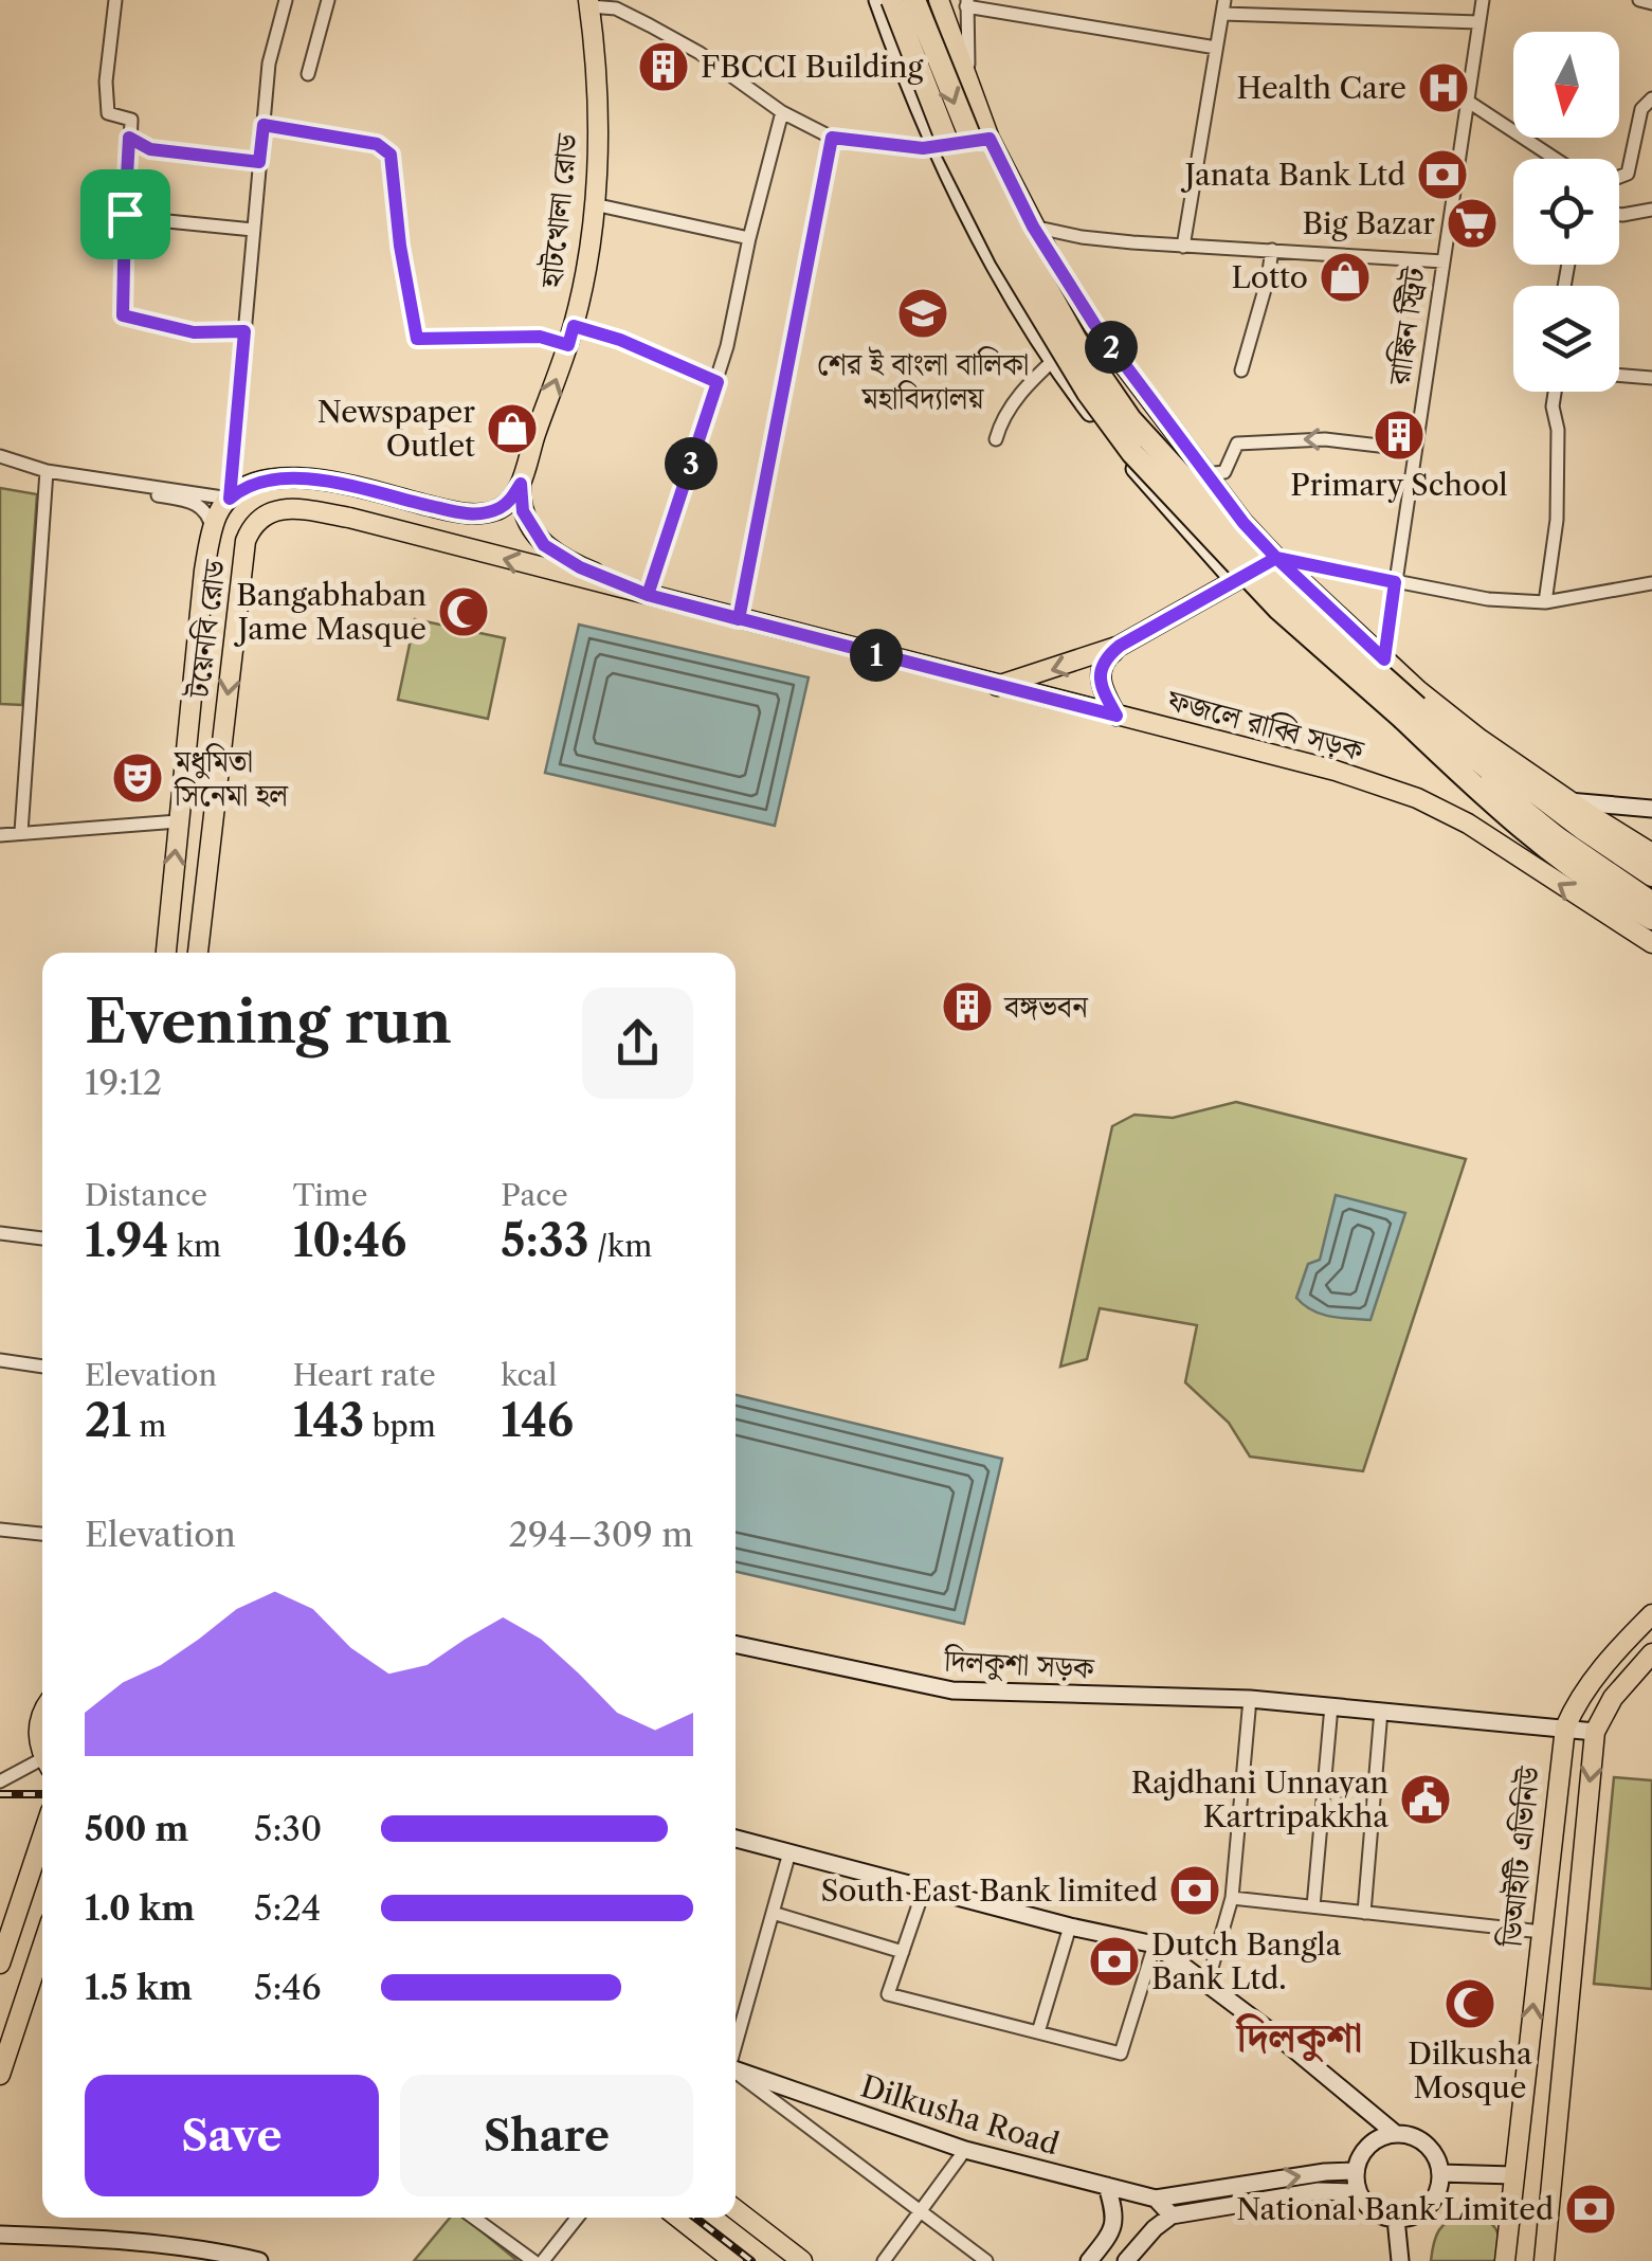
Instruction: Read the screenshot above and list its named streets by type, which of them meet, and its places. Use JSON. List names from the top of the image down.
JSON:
{
  "streets": {
    "main road": [
      "হাটখোলা রোড",
      "টয়েনবি রোড",
      "ফজলে রাব্বি সড়ক",
      "ডিআইটি এভিনিউ"
    ],
    "street": ["রাঙ্কিন স্ট্রিট", "দিলকুশা সড়ক", "Dilkusha Road"]
  },
  "crossings": [
    ["টয়েনবি রোড", "ফজলে রাব্বি সড়ক"],
    ["দিলকুশা সড়ক", "ডিআইটি এভিনিউ"]
  ],
  "districts": ["দিলকুশা"],
  "places": {
    "building": ["FBCCI Building", "Primary School", "বঙ্গভবন"],
    "hospital": ["Health Care"],
    "bank": [
      "Janata Bank Ltd",
      "South East Bank limited",
      "Dutch Bangla Bank Ltd.",
      "National Bank Limited"
    ],
    "supermarket": ["Big Bazar"],
    "shop": ["Lotto", "Newspaper Outlet"],
    "school or university": ["শের ই বাংলা বালিকা মহাবিদ্যালয়"],
    "mosque": ["Bangabhaban Jame Masque", "Dilkusha Mosque"],
    "theatre": ["মধুমিতা সিনেমা হল"],
    "public building": ["Rajdhani Unnayan Kartripakkha"]
  },
  "north": "bottom",
  "page": {
    "pins": ["2", "3", "1"],
    "heading": ["Evening run", "19:12"],
    "stats": [
      ["Distance", "1.94 km"],
      ["Time", "10:46"],
      ["Pace", "5:33 /km"],
      ["Elevation", "21 m"],
      ["Heart rate", "143 bpm"],
      ["kcal", "146"]
    ],
    "chart": ["Elevation", "294–309 m"],
    "list": [
      {
        "name": "500 m",
        "note": "5:30"
      },
      {
        "name": "1.0 km",
        "note": "5:24"
      },
      {
        "name": "1.5 km",
        "note": "5:46"
      }
    ],
    "buttons": ["Save", "Share"]
  }
}
